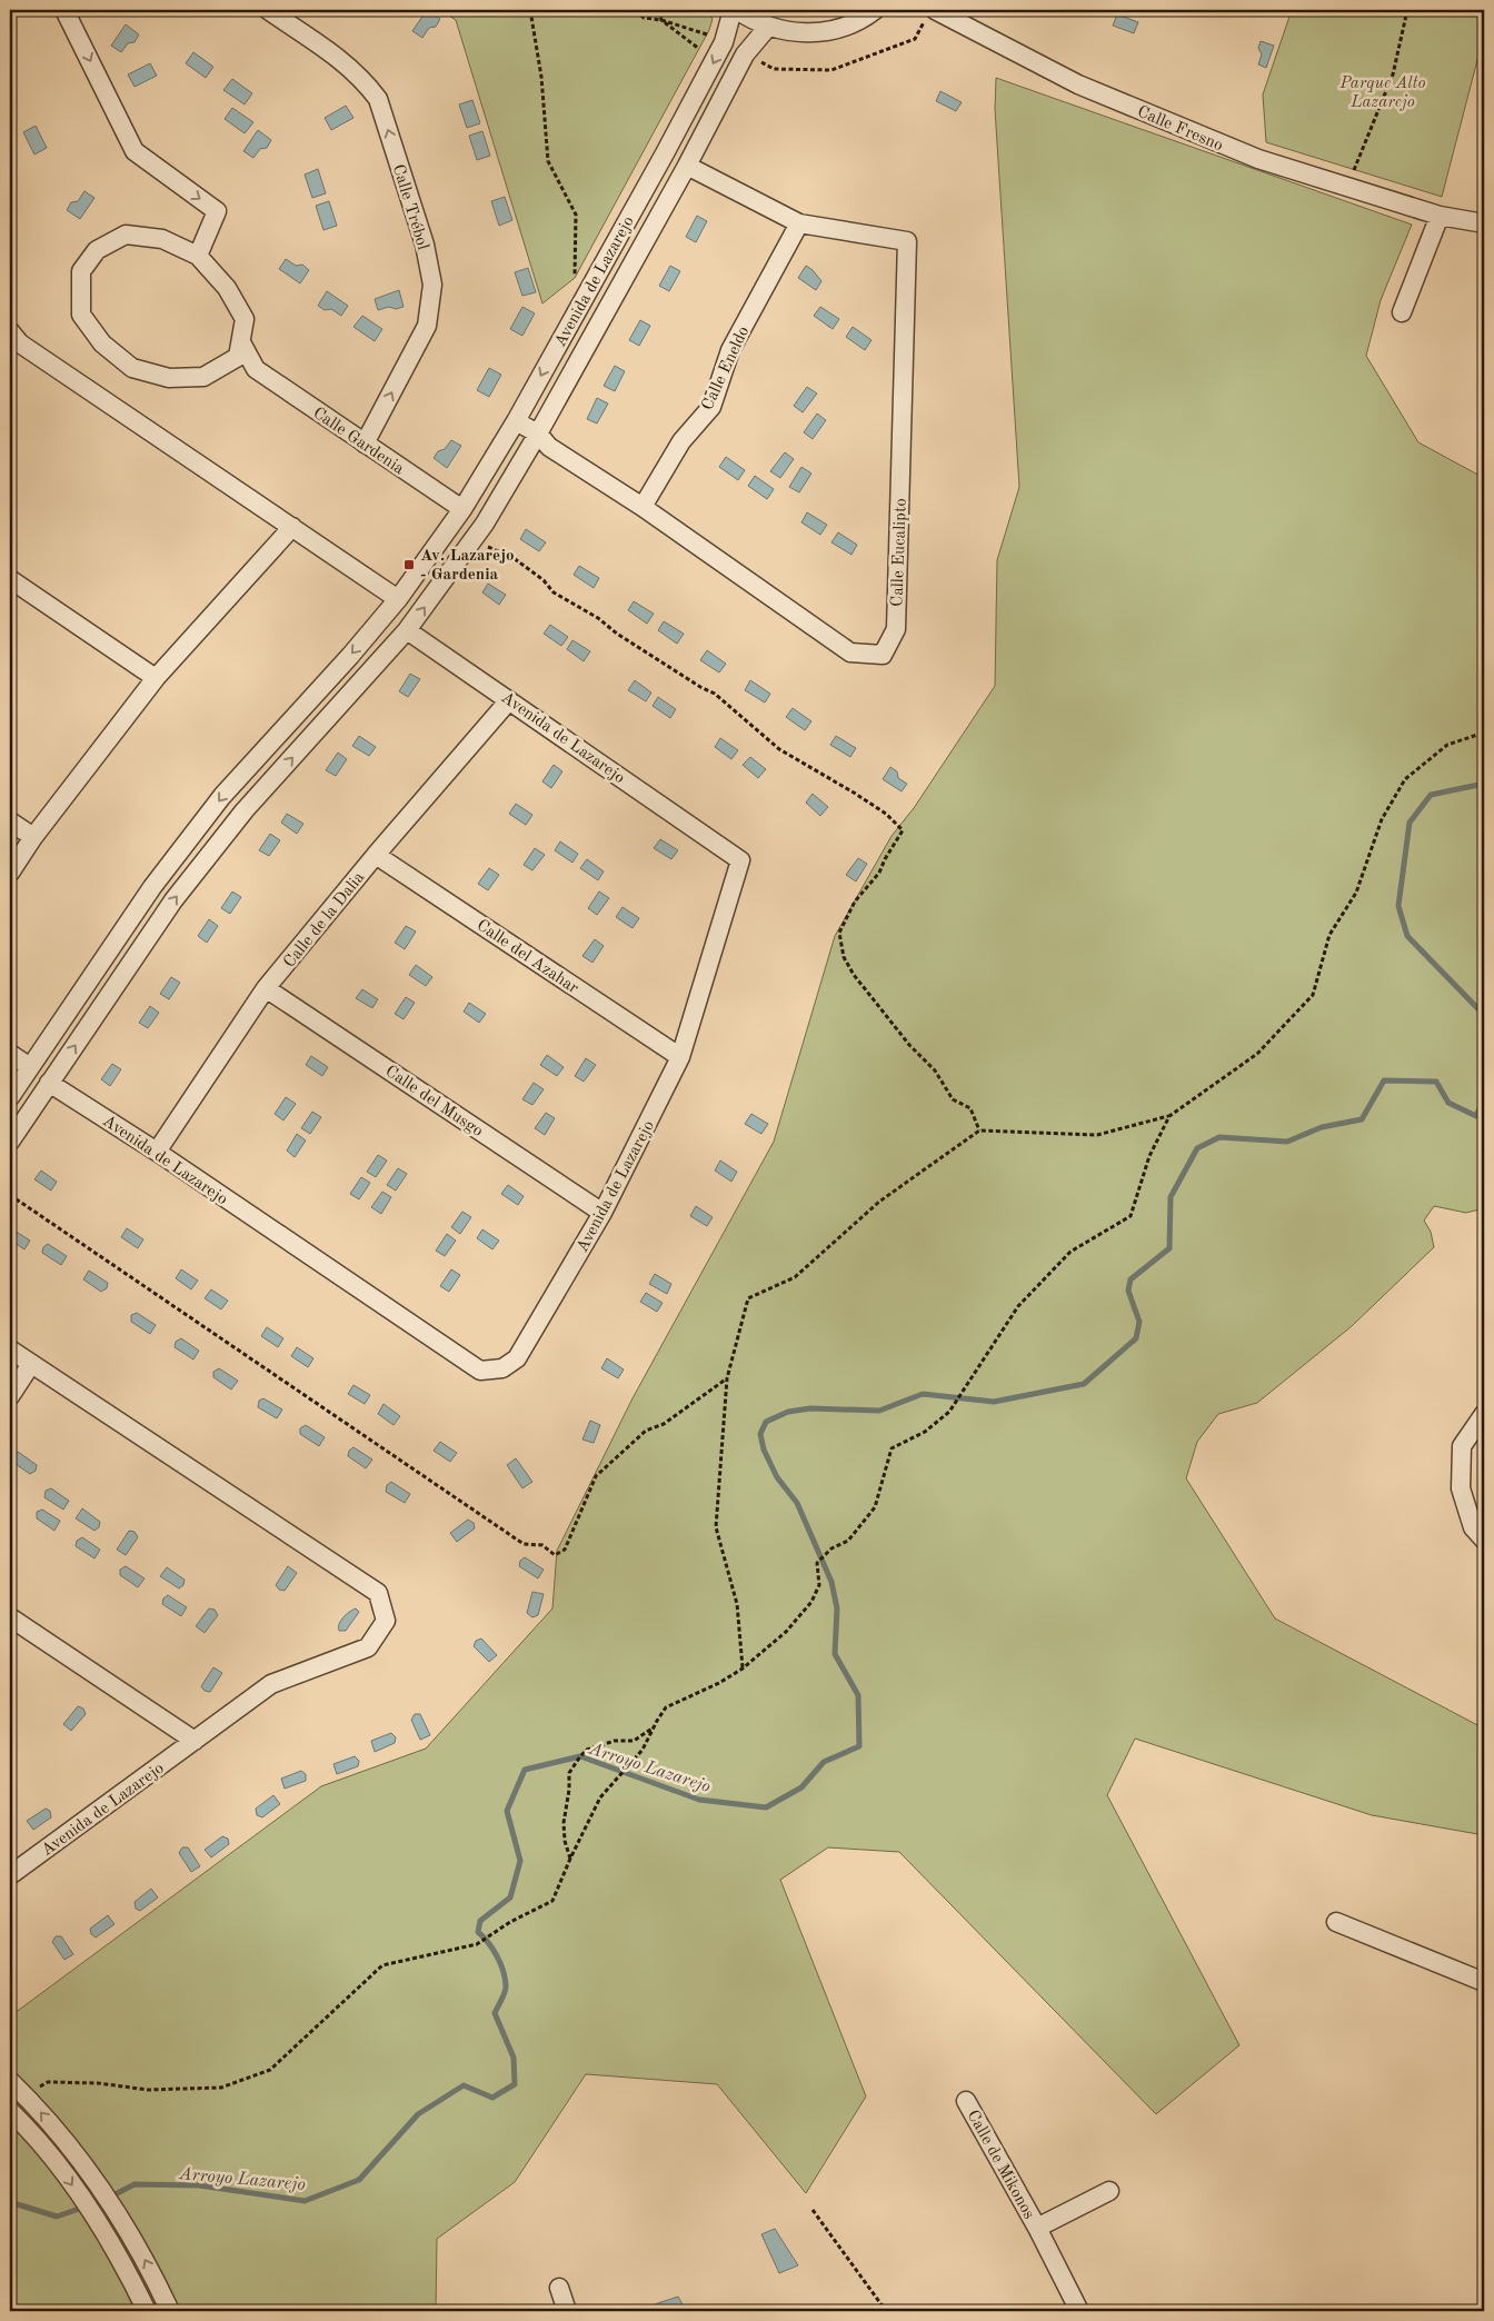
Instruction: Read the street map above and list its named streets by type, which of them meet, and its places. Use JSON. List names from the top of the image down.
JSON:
{
  "streets": {
    "street": [
      "Calle Fresno",
      "Calle Trébol",
      "Avenida de Lazarejo",
      "Calle Eneldo",
      "Calle Gardenia",
      "Calle Eucalipto",
      "Calle de la Dalia",
      "Calle del Azahar",
      "Calle del Musgo",
      "Calle de Mikonos"
    ]
  },
  "crossings": [
    ["Calle Trébol", "Calle Gardenia"],
    ["Avenida de Lazarejo", "Calle Gardenia"],
    ["Avenida de Lazarejo", "Calle Eucalipto"],
    ["Avenida de Lazarejo", "Calle de la Dalia"],
    ["Avenida de Lazarejo", "Calle del Azahar"],
    ["Avenida de Lazarejo", "Calle del Musgo"],
    ["Calle Eneldo", "Calle Eucalipto"],
    ["Calle de la Dalia", "Calle del Azahar"],
    ["Calle de la Dalia", "Calle del Musgo"]
  ],
  "one_way": ["Calle Trébol"],
  "water": ["Arroyo Lazarejo"],
  "parks": ["Parque Alto Lazarejo"],
  "places": {
    "transit": ["Av. Lazarejo - Gardenia"]
  }
}
